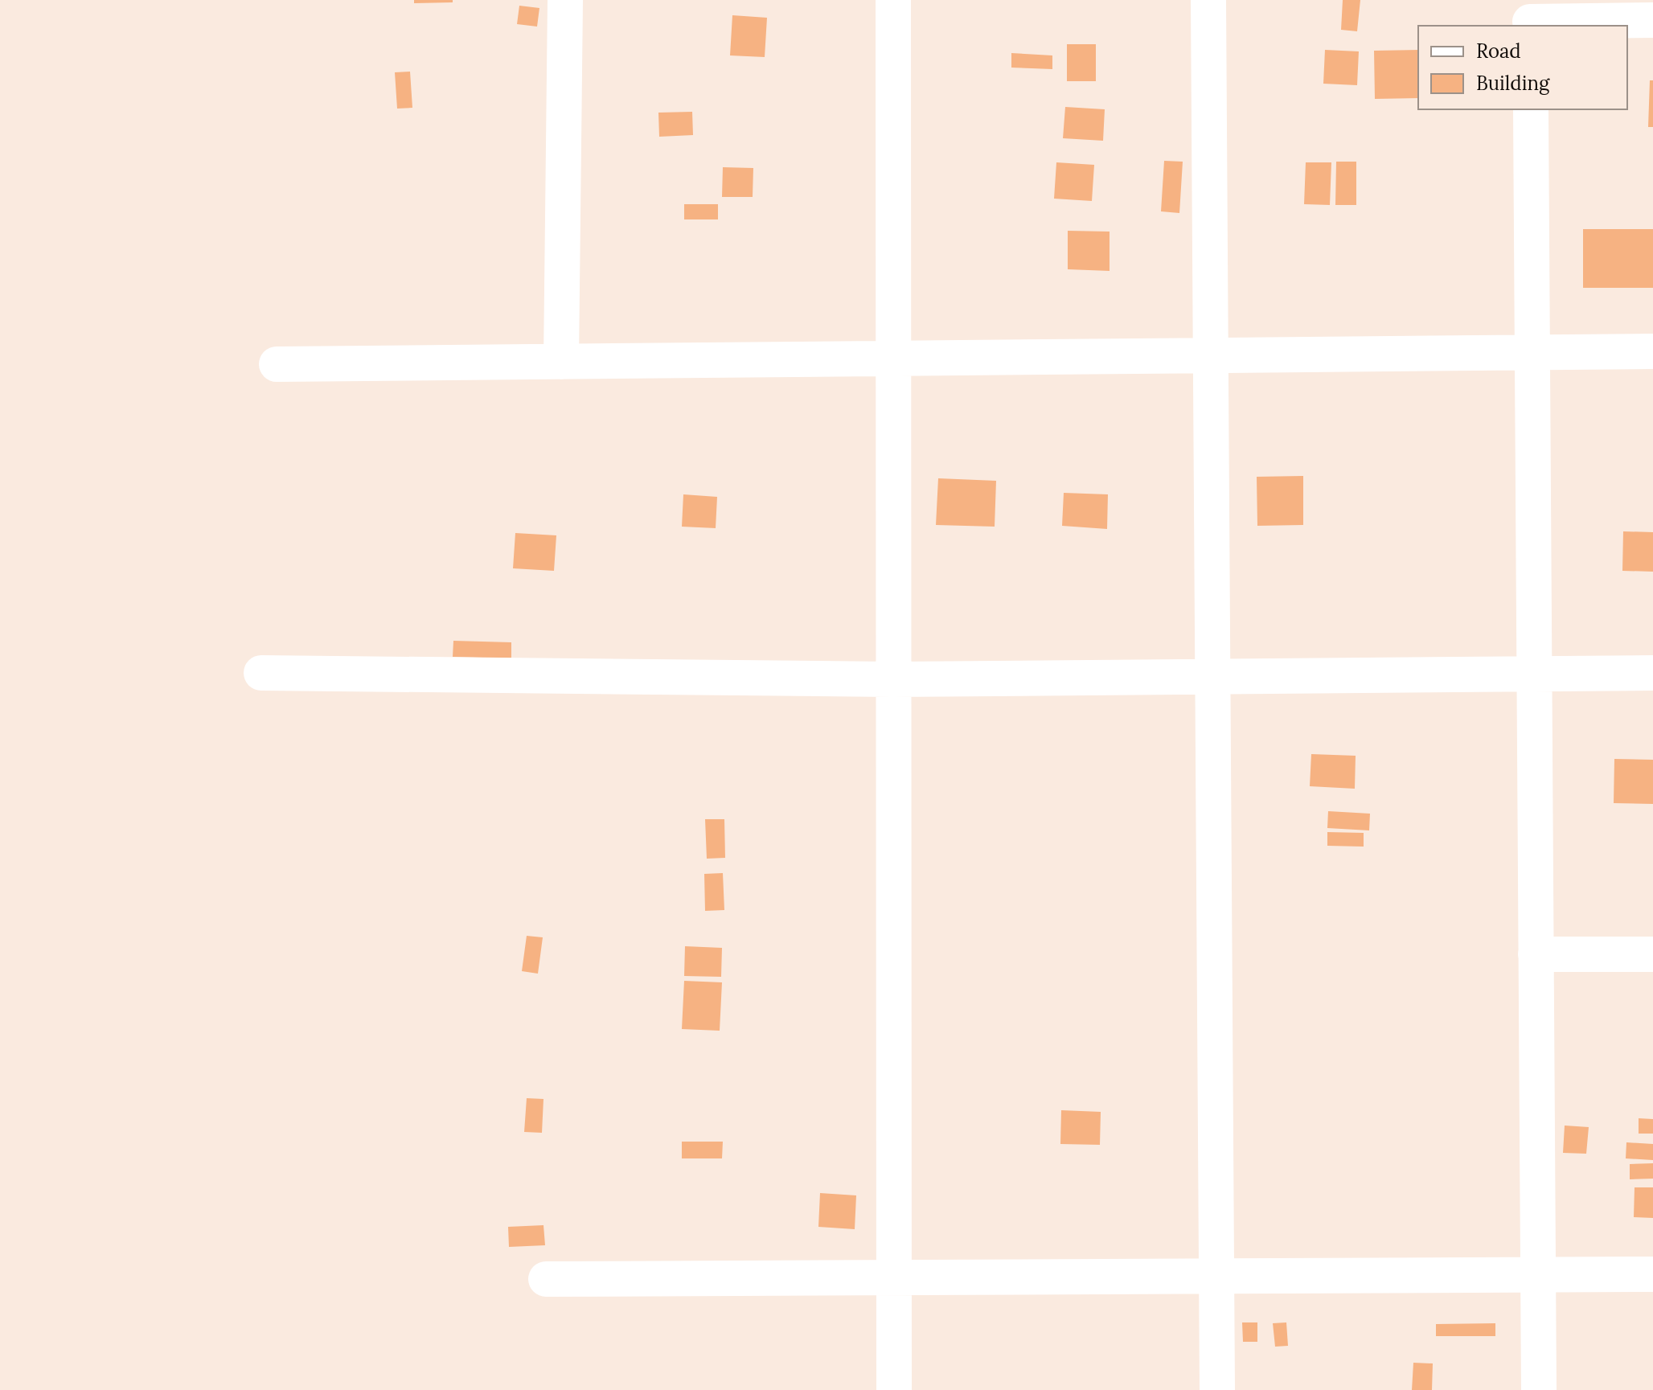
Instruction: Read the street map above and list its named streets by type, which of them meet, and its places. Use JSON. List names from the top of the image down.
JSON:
{
  "legend": ["Road", "Building"]
}
